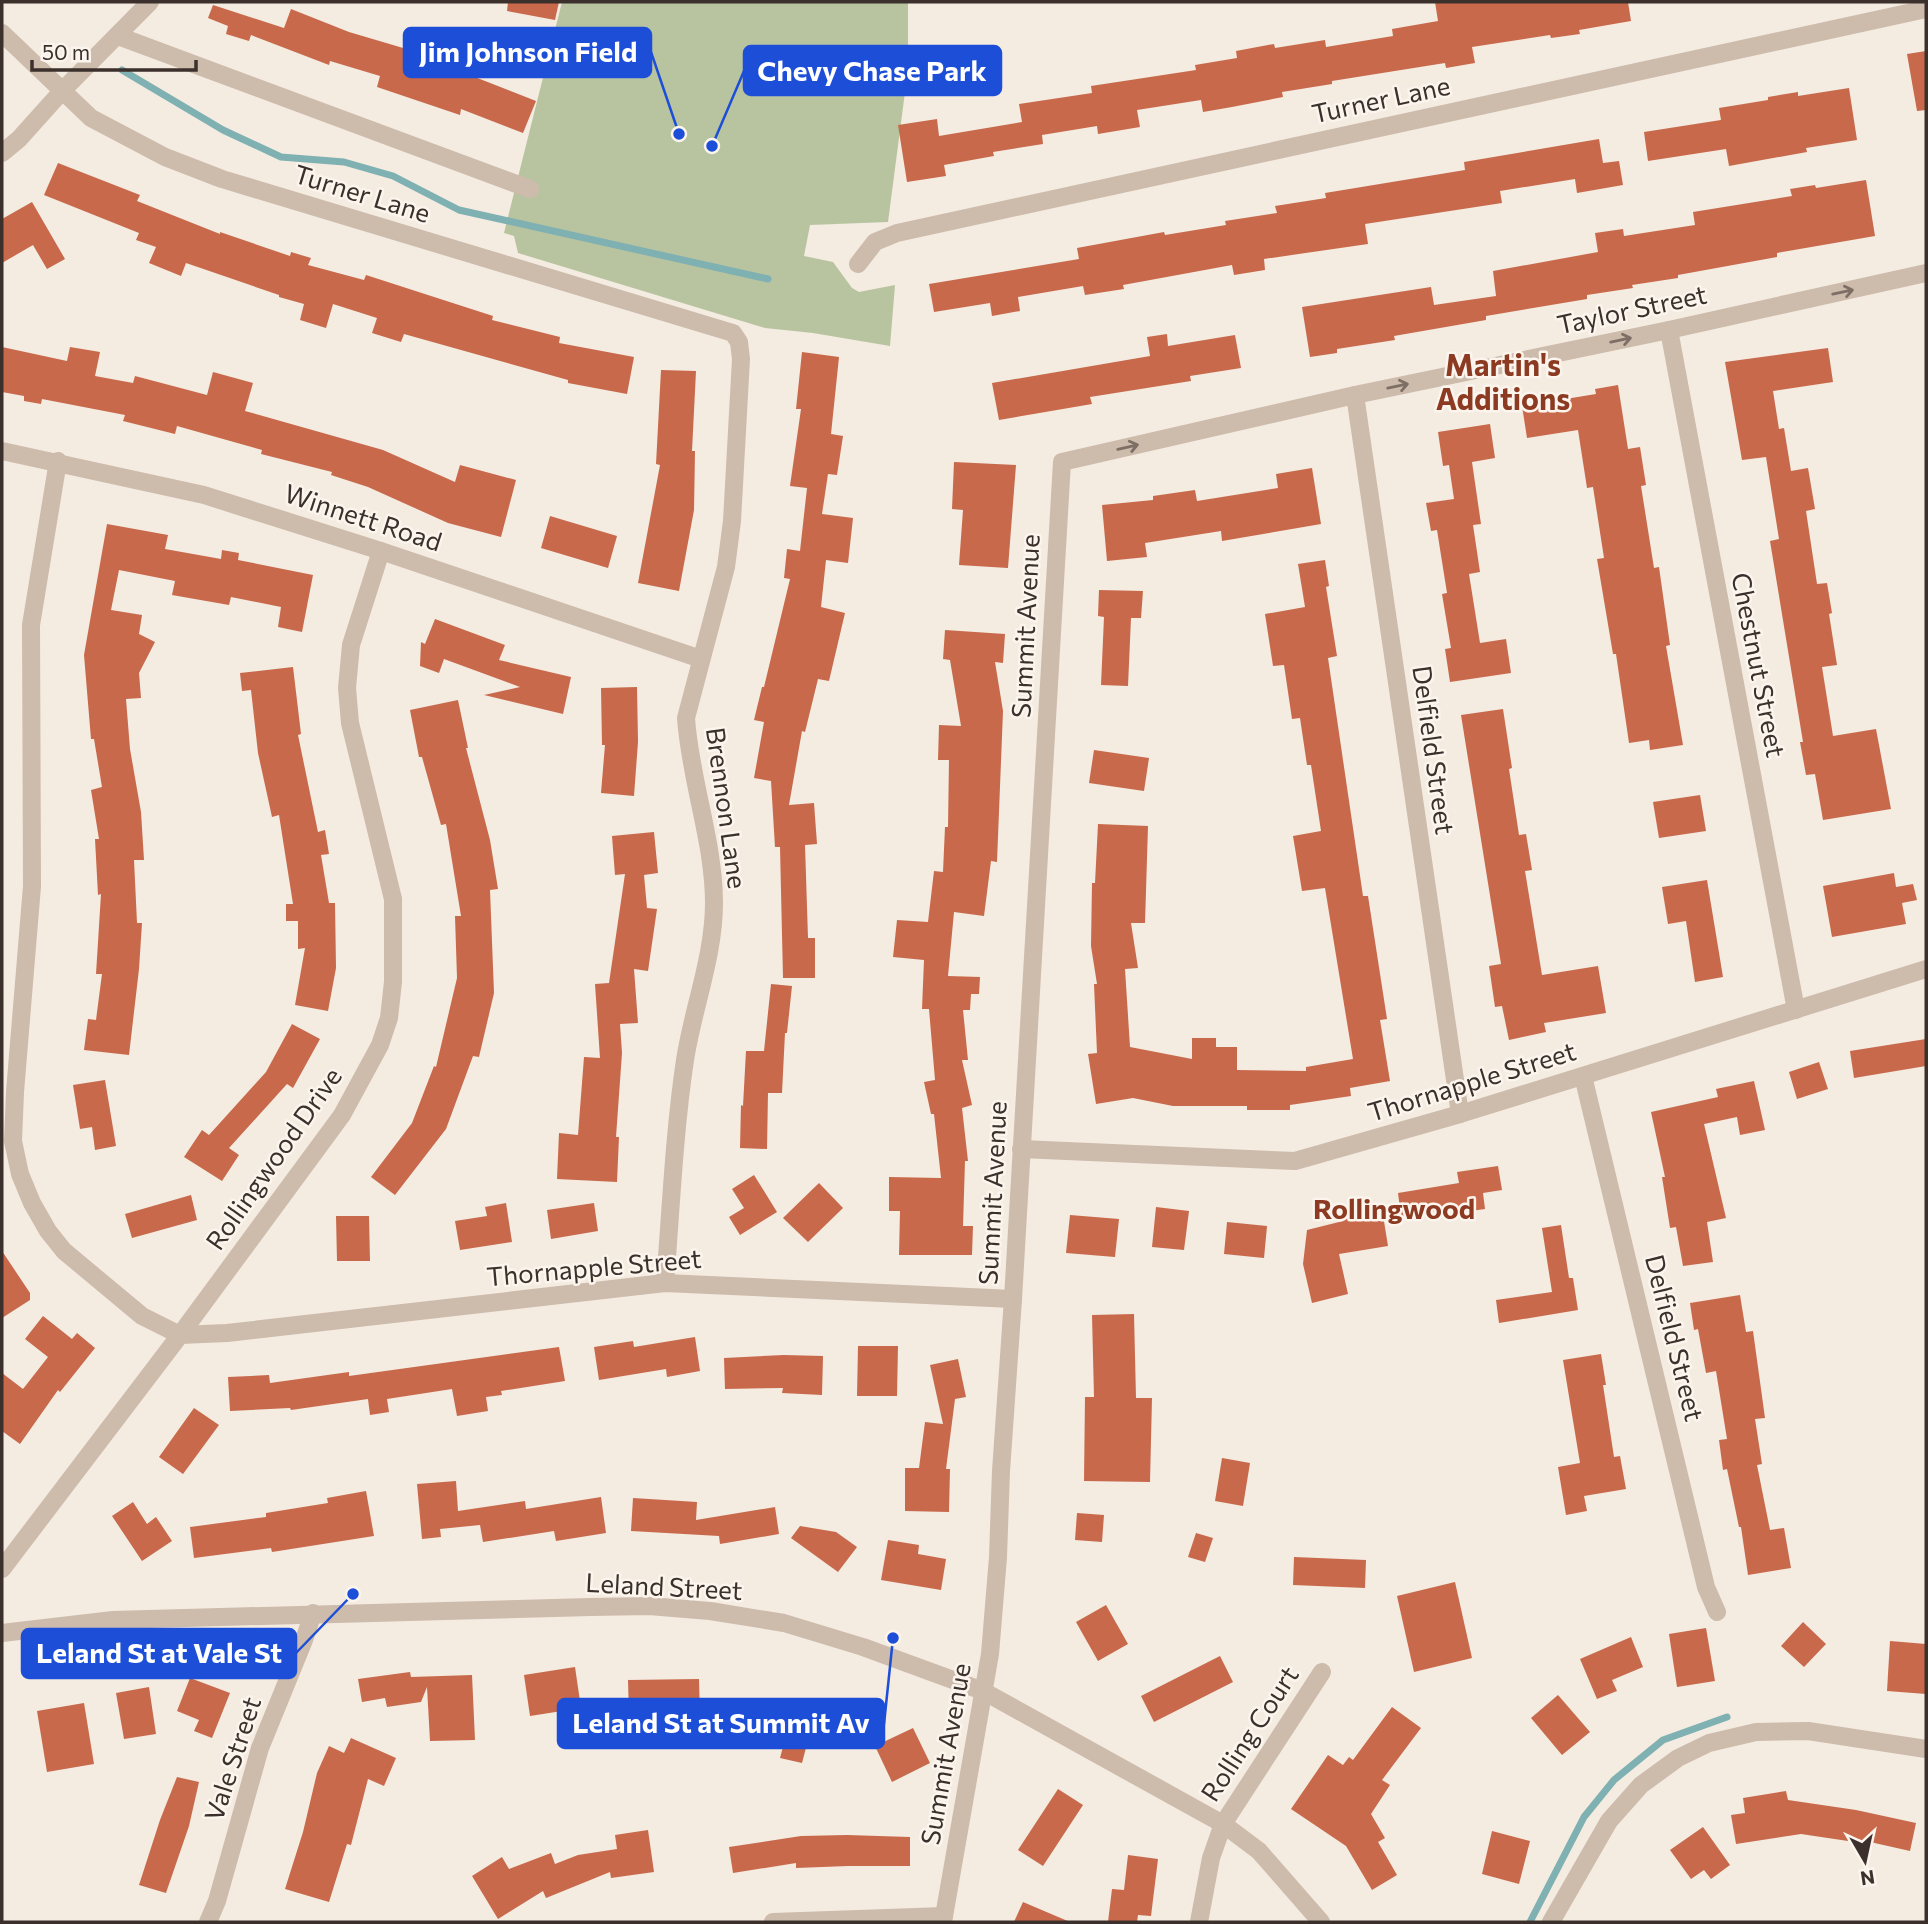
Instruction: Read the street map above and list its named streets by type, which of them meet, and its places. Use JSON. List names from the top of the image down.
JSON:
{
  "streets": {
    "street": [
      "Turner Lane",
      "Taylor Street",
      "Winnett Road",
      "Summit Avenue",
      "Chestnut Street",
      "Delfield Street",
      "Brennon Lane",
      "Thornapple Street",
      "Rollingwood Drive",
      "Leland Street",
      "Rolling Court",
      "Vale Street"
    ]
  },
  "crossings": [
    ["Turner Lane", "Brennon Lane"],
    ["Taylor Street", "Summit Avenue"],
    ["Taylor Street", "Chestnut Street"],
    ["Taylor Street", "Delfield Street"],
    ["Winnett Road", "Brennon Lane"],
    ["Winnett Road", "Rollingwood Drive"],
    ["Summit Avenue", "Thornapple Street"],
    ["Summit Avenue", "Leland Street"],
    ["Chestnut Street", "Thornapple Street"],
    ["Delfield Street", "Thornapple Street"],
    ["Brennon Lane", "Thornapple Street"],
    ["Thornapple Street", "Rollingwood Drive"],
    ["Leland Street", "Rolling Court"],
    ["Leland Street", "Vale Street"]
  ],
  "one_way": ["Taylor Street"],
  "districts": ["Martin's Additions", "Rollingwood"],
  "places": [
    "Jim Johnson Field",
    "Chevy Chase Park",
    "Leland St at Vale St",
    "Leland St at Summit Av"
  ],
  "scale_bar": "50 m",
  "north": "bottom"
}
